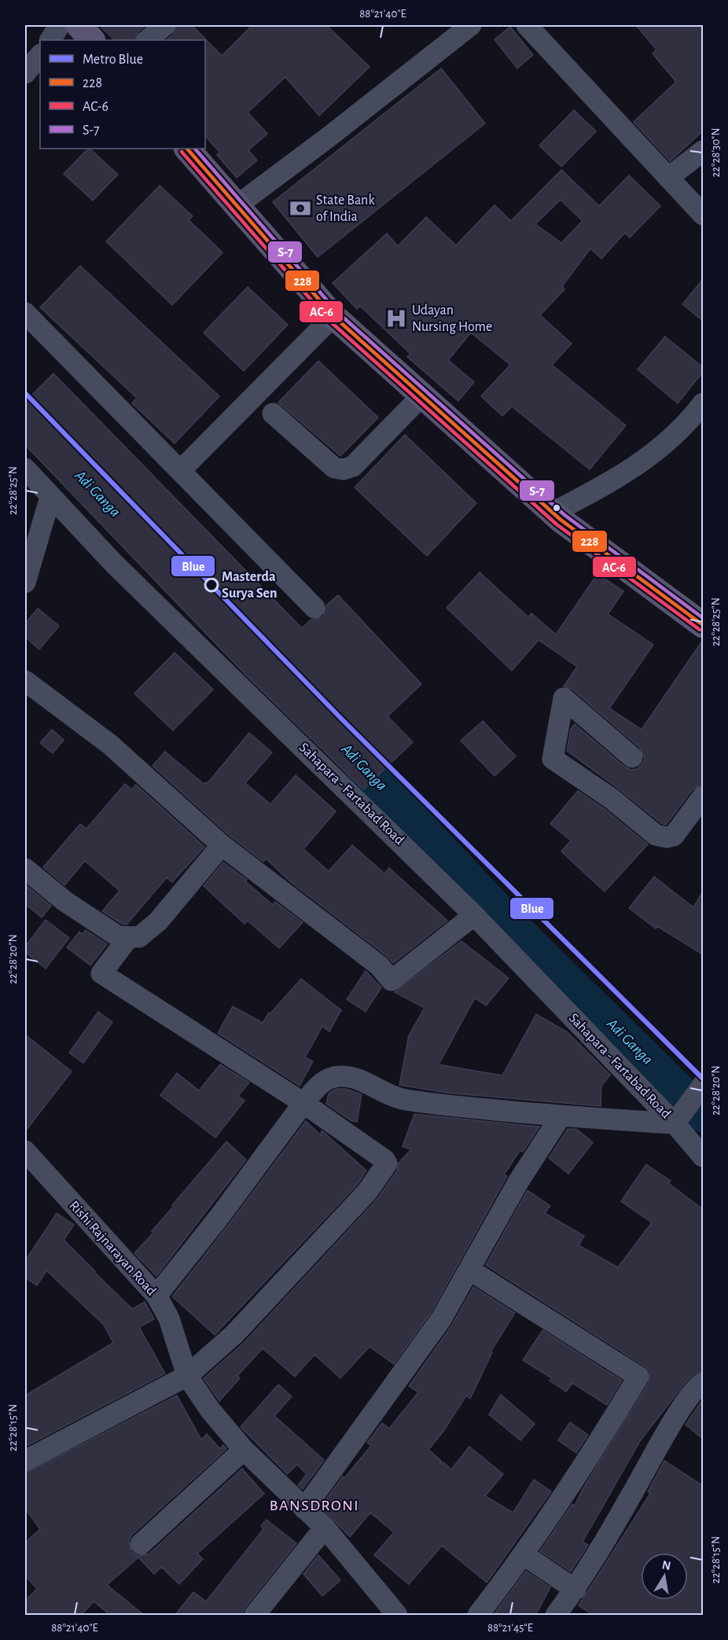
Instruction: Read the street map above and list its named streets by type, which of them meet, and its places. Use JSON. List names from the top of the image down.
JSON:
{
  "streets": {
    "street": ["Sahapara - Fartabad Road", "Rishi Rajnarayan Road"]
  },
  "districts": ["BANSDRONI"],
  "water": ["Adi Ganga"],
  "places": {
    "bank": ["State Bank of India"],
    "hospital": ["Udayan Nursing Home"],
    "other": ["Masterda Surya Sen"]
  },
  "lines": [
    "transit line 228",
    "transit line S-7",
    "transit line AC-6",
    "metro line Blue"
  ],
  "legend": [
    "Metro Blue",
    "228",
    "AC-6",
    "S-7"
  ],
  "north": "top",
  "coordinates": [
    "88°21'40\"E",
    "22°28'30\"N",
    "22°28'25\"N",
    "22°28'20\"N",
    "22°28'15\"N",
    "88°21'45\"E"
  ]
}
